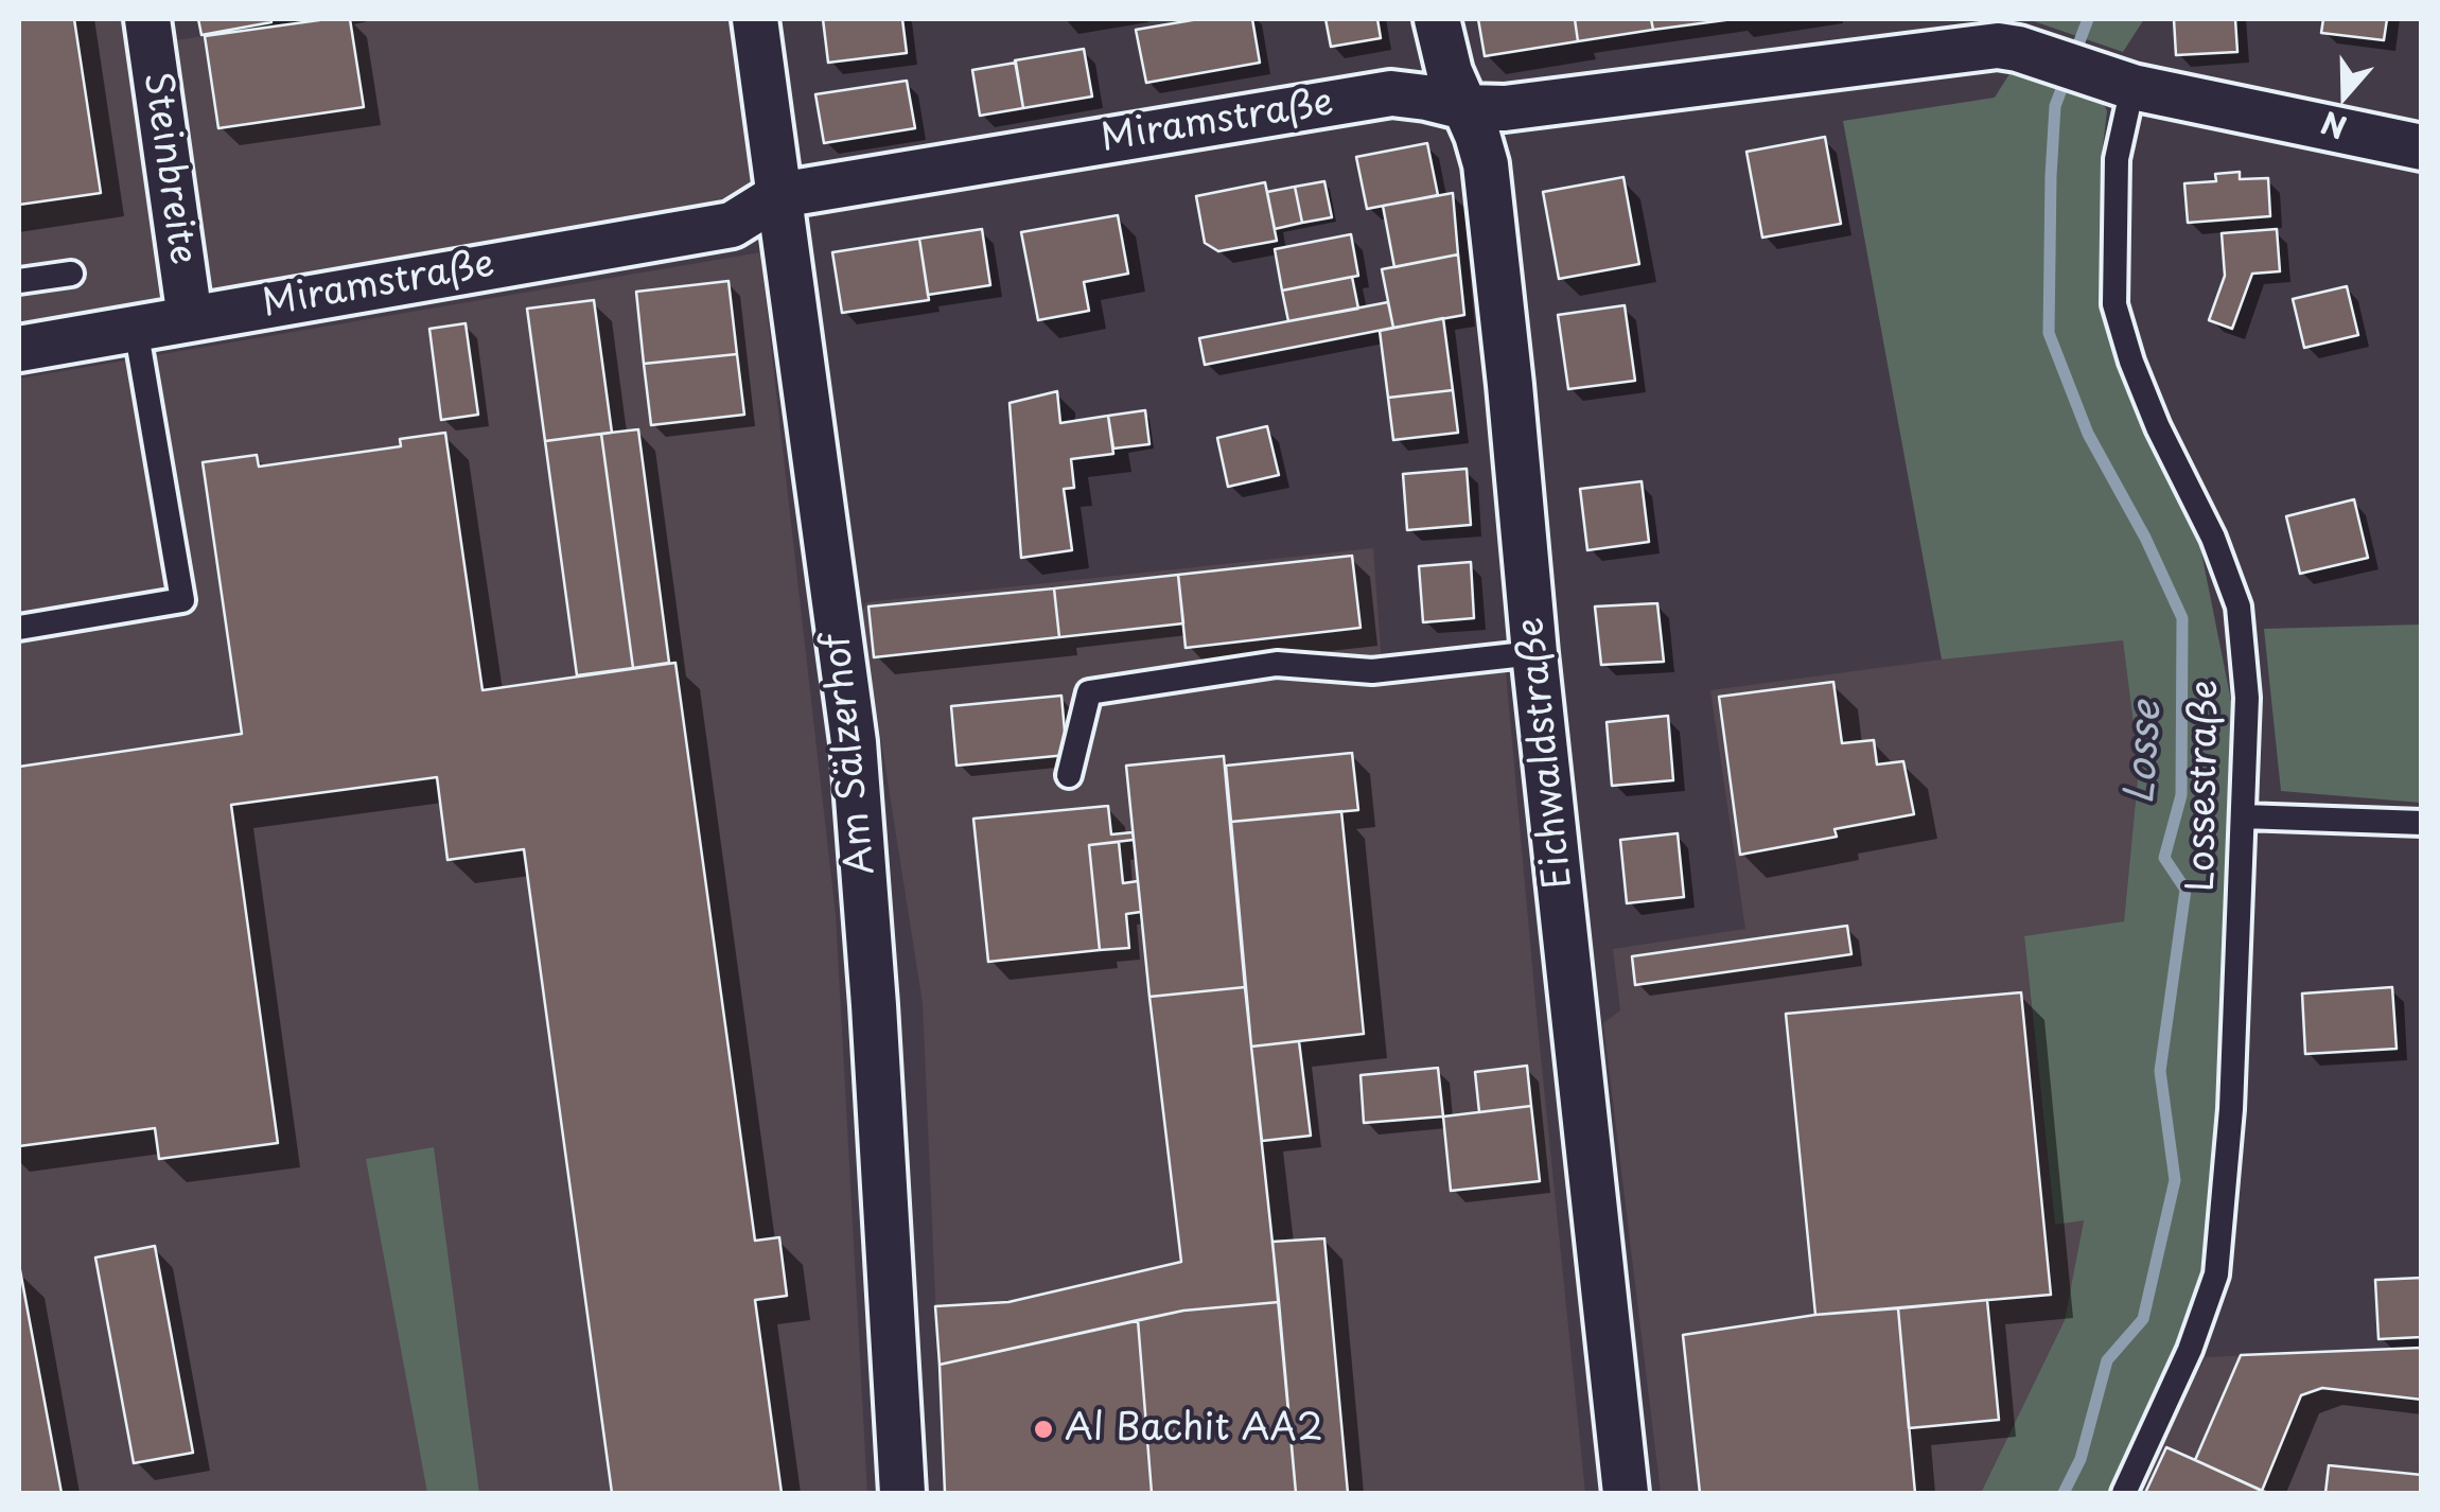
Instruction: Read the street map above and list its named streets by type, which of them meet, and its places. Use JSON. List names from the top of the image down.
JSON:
{
  "streets": {
    "street": [
      "Miramstraße",
      "Steinbreite",
      "Eichwaldstraße",
      "Am Sälzerhof"
    ],
    "lane": ["Lossestraße"]
  },
  "crossings": [
    ["Miramstraße", "Steinbreite"],
    ["Miramstraße", "Eichwaldstraße"],
    ["Miramstraße", "Am Sälzerhof"],
    ["Miramstraße", "Lossestraße"]
  ],
  "water": ["Losse"],
  "places": ["Al Bachit AA2"],
  "north": "bottom"
}
